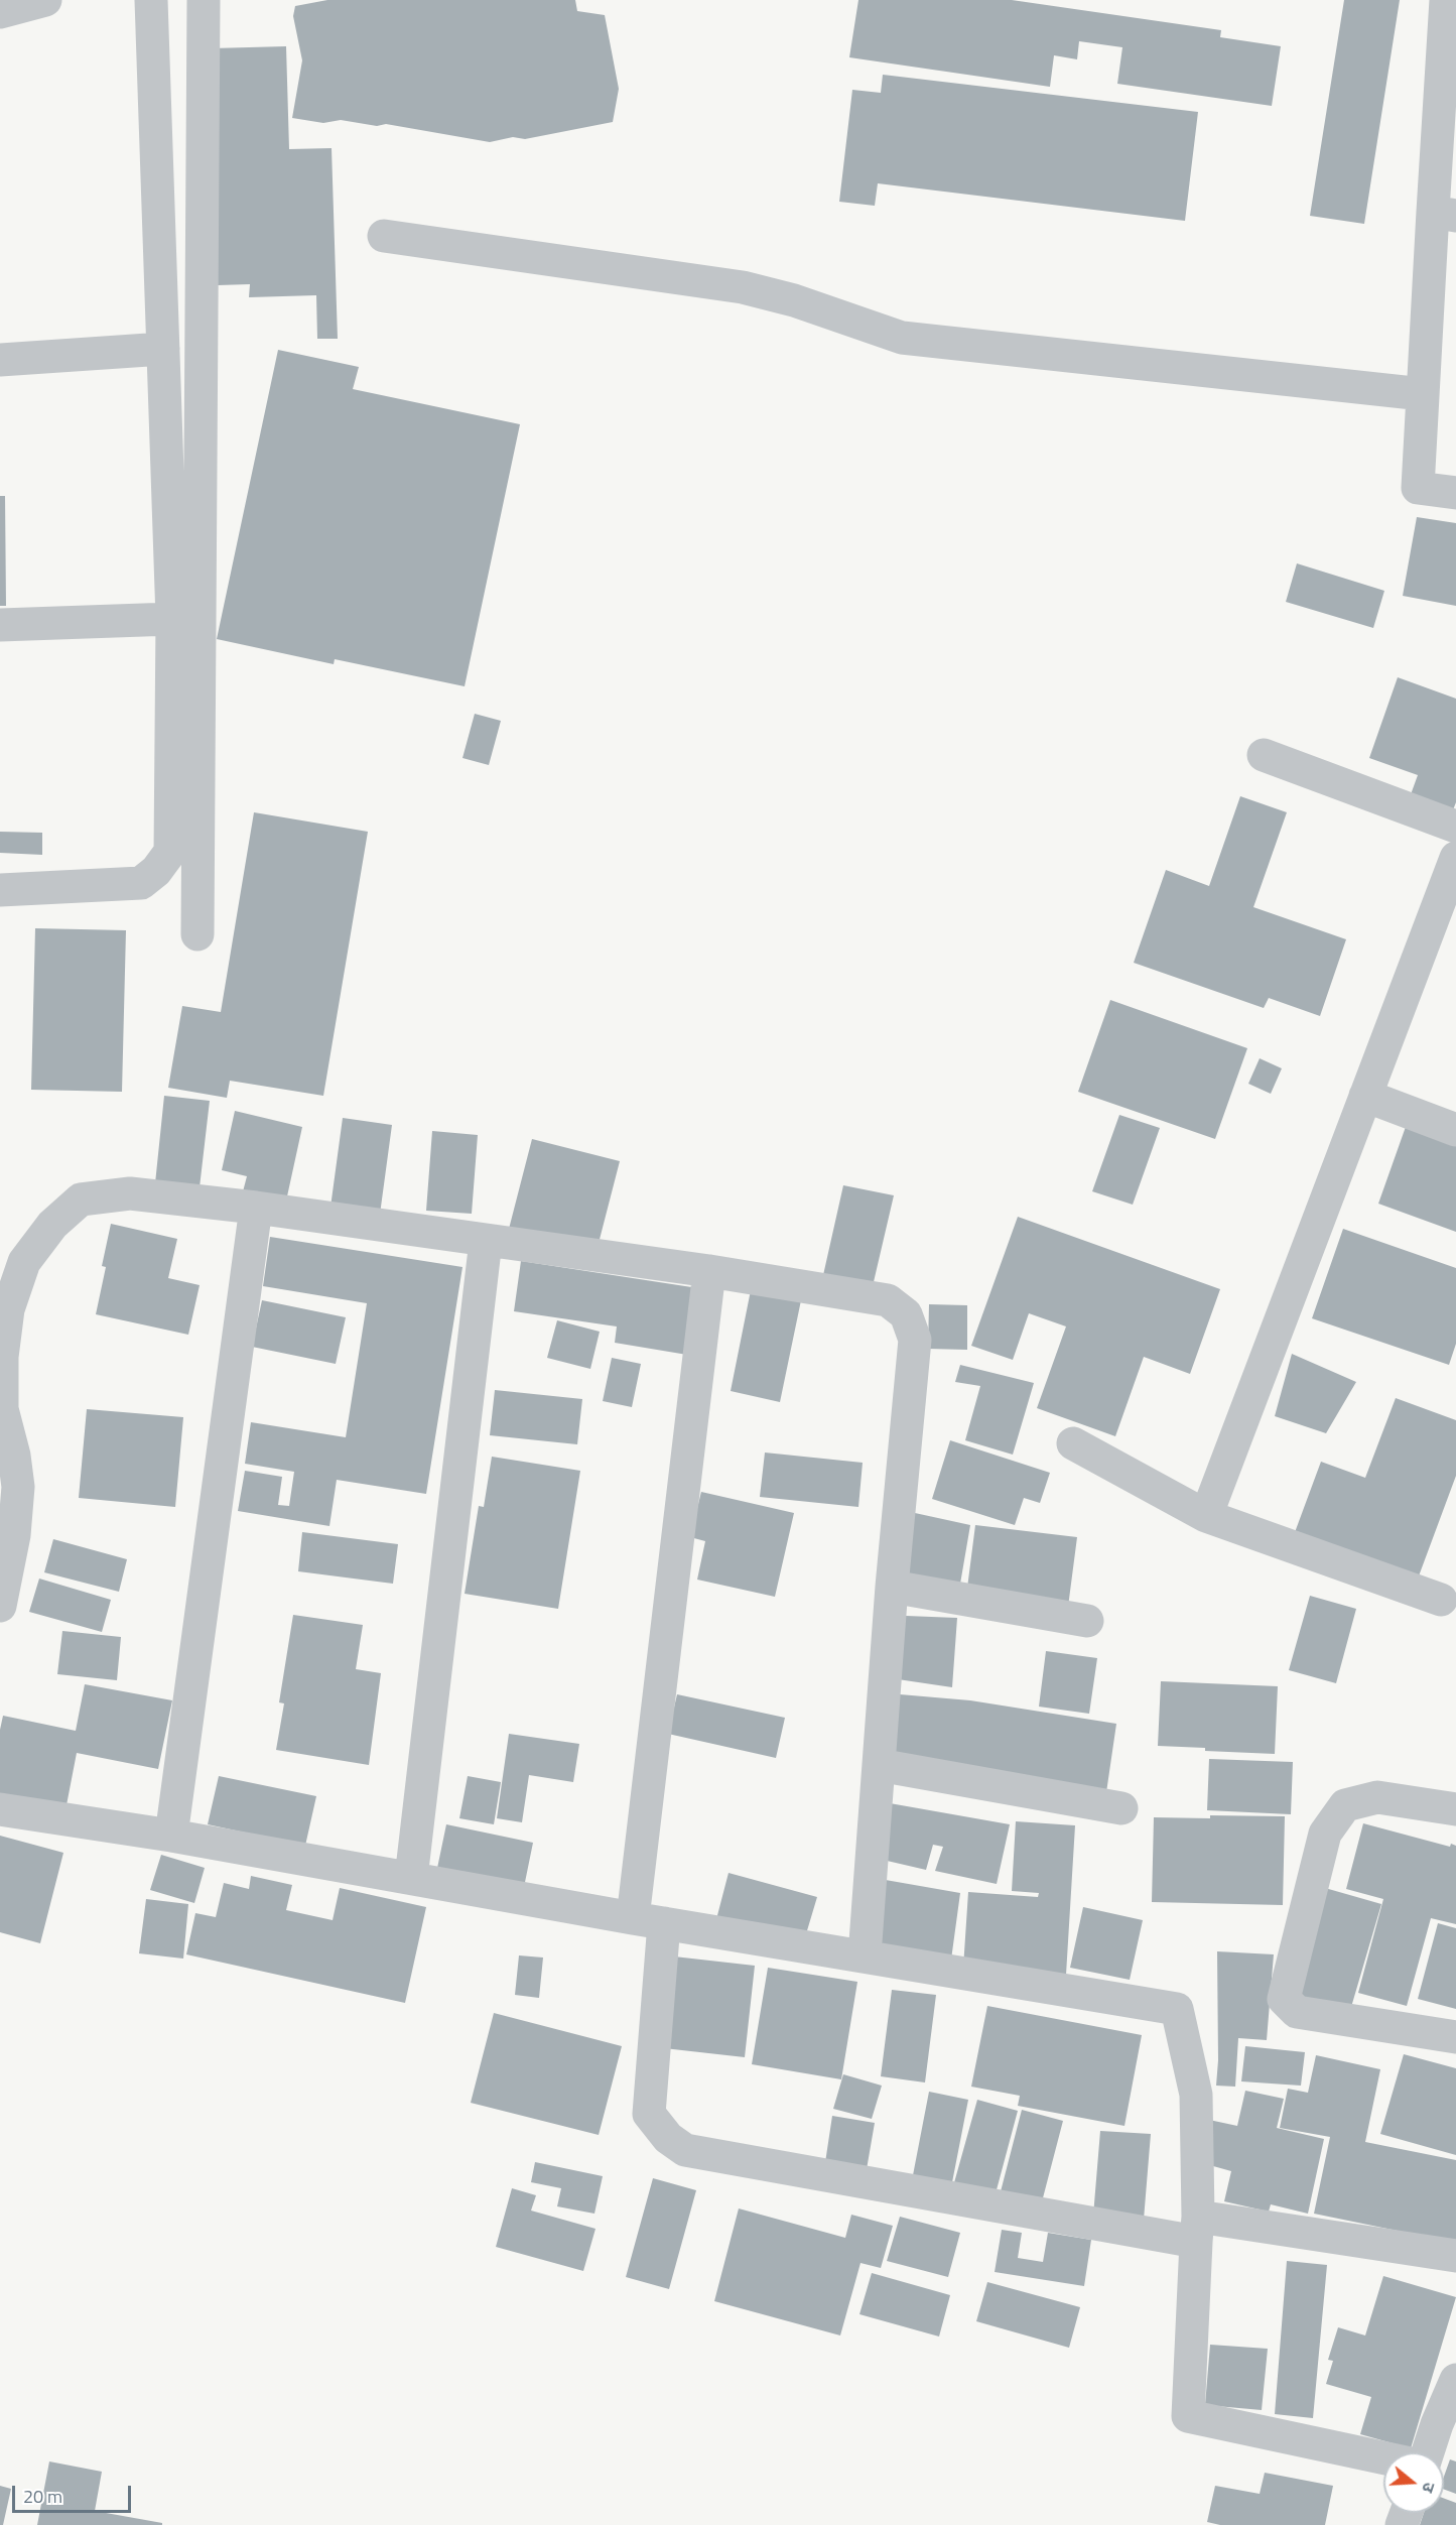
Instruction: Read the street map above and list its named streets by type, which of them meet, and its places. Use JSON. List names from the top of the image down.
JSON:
{
  "scale_bar": "20 m",
  "north": "right"
}
